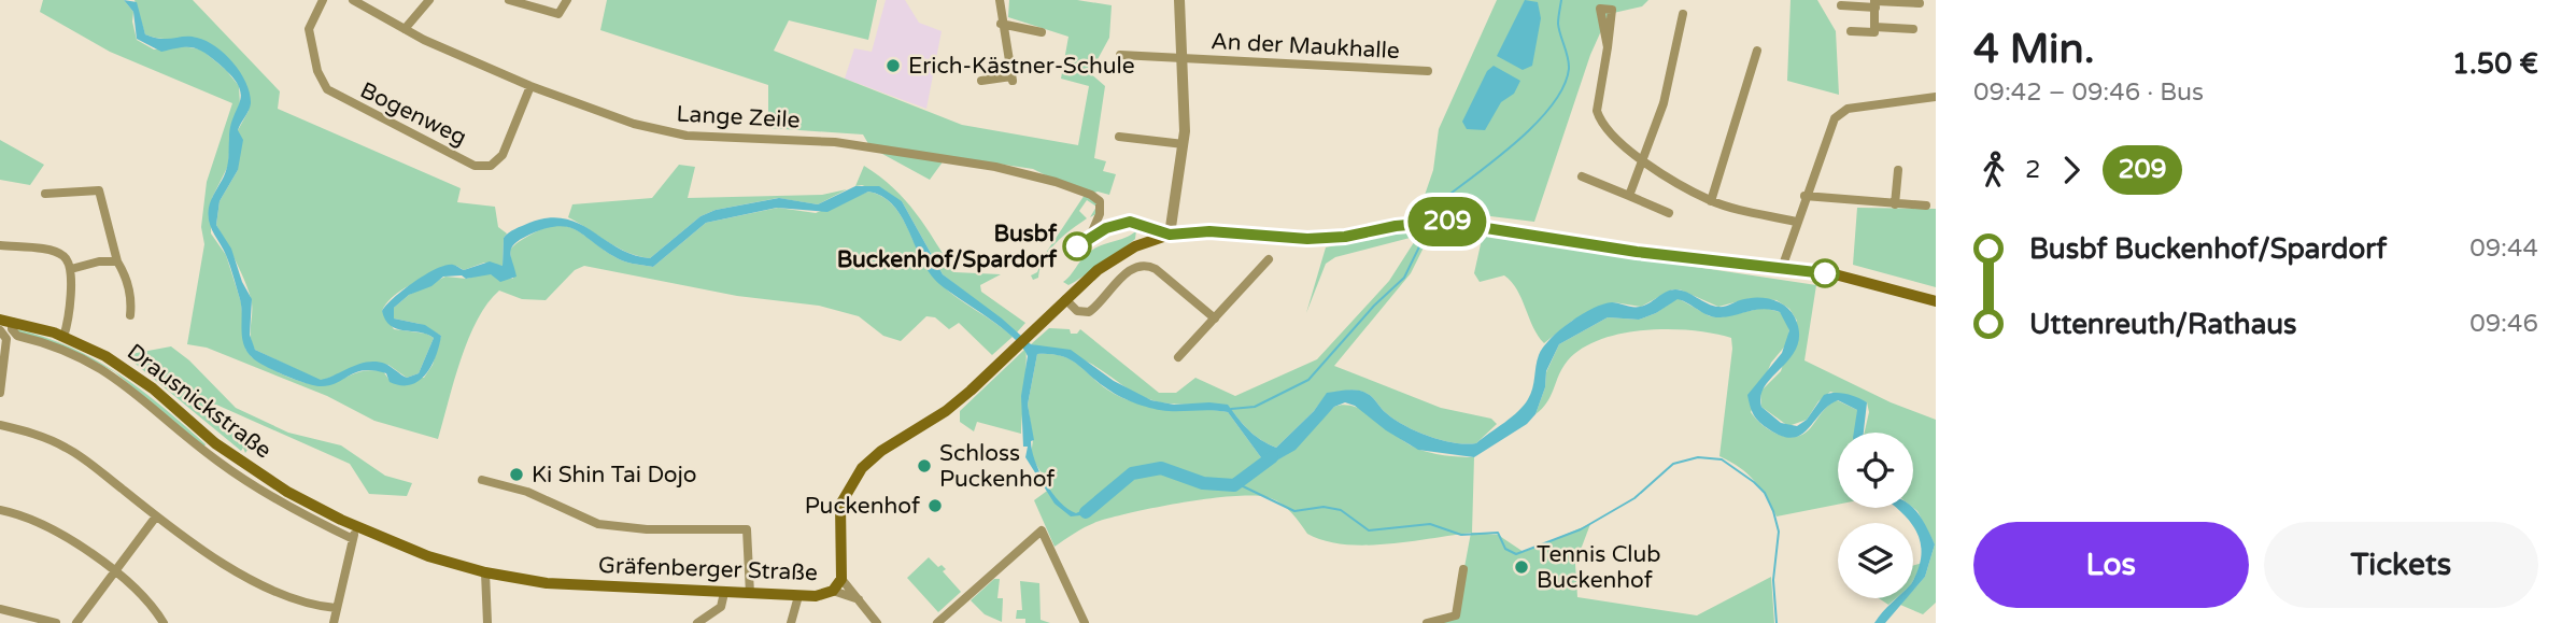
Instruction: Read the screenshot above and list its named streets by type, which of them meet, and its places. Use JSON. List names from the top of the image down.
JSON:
{
  "streets": {
    "main road": ["Drausnickstraße", "Gräfenberger Straße"],
    "street": ["An der Maukhalle", "Bogenweg", "Lange Zeile"]
  },
  "crossings": [
    ["Bogenweg", "Lange Zeile"],
    ["Drausnickstraße", "Gräfenberger Straße"]
  ],
  "places": [
    "Erich-Kästner-Schule",
    "Busbf Buckenhof/Spardorf",
    "Schloss Puckenhof",
    "Ki Shin Tai Dojo",
    "Puckenhof",
    "Tennis Club Buckenhof"
  ],
  "lines": ["bus line 209"],
  "page": {
    "on_map": "209",
    "heading": ["4 Min.", "09:42 – 09:46 · Bus", "1.50 €"],
    "legs": ["2", "209"],
    "list": [
      {
        "name": "Busbf Buckenhof/Spardorf",
        "value": "09:44"
      },
      {
        "name": "Uttenreuth/Rathaus",
        "value": "09:46"
      }
    ],
    "buttons": ["Los", "Tickets"]
  }
}
